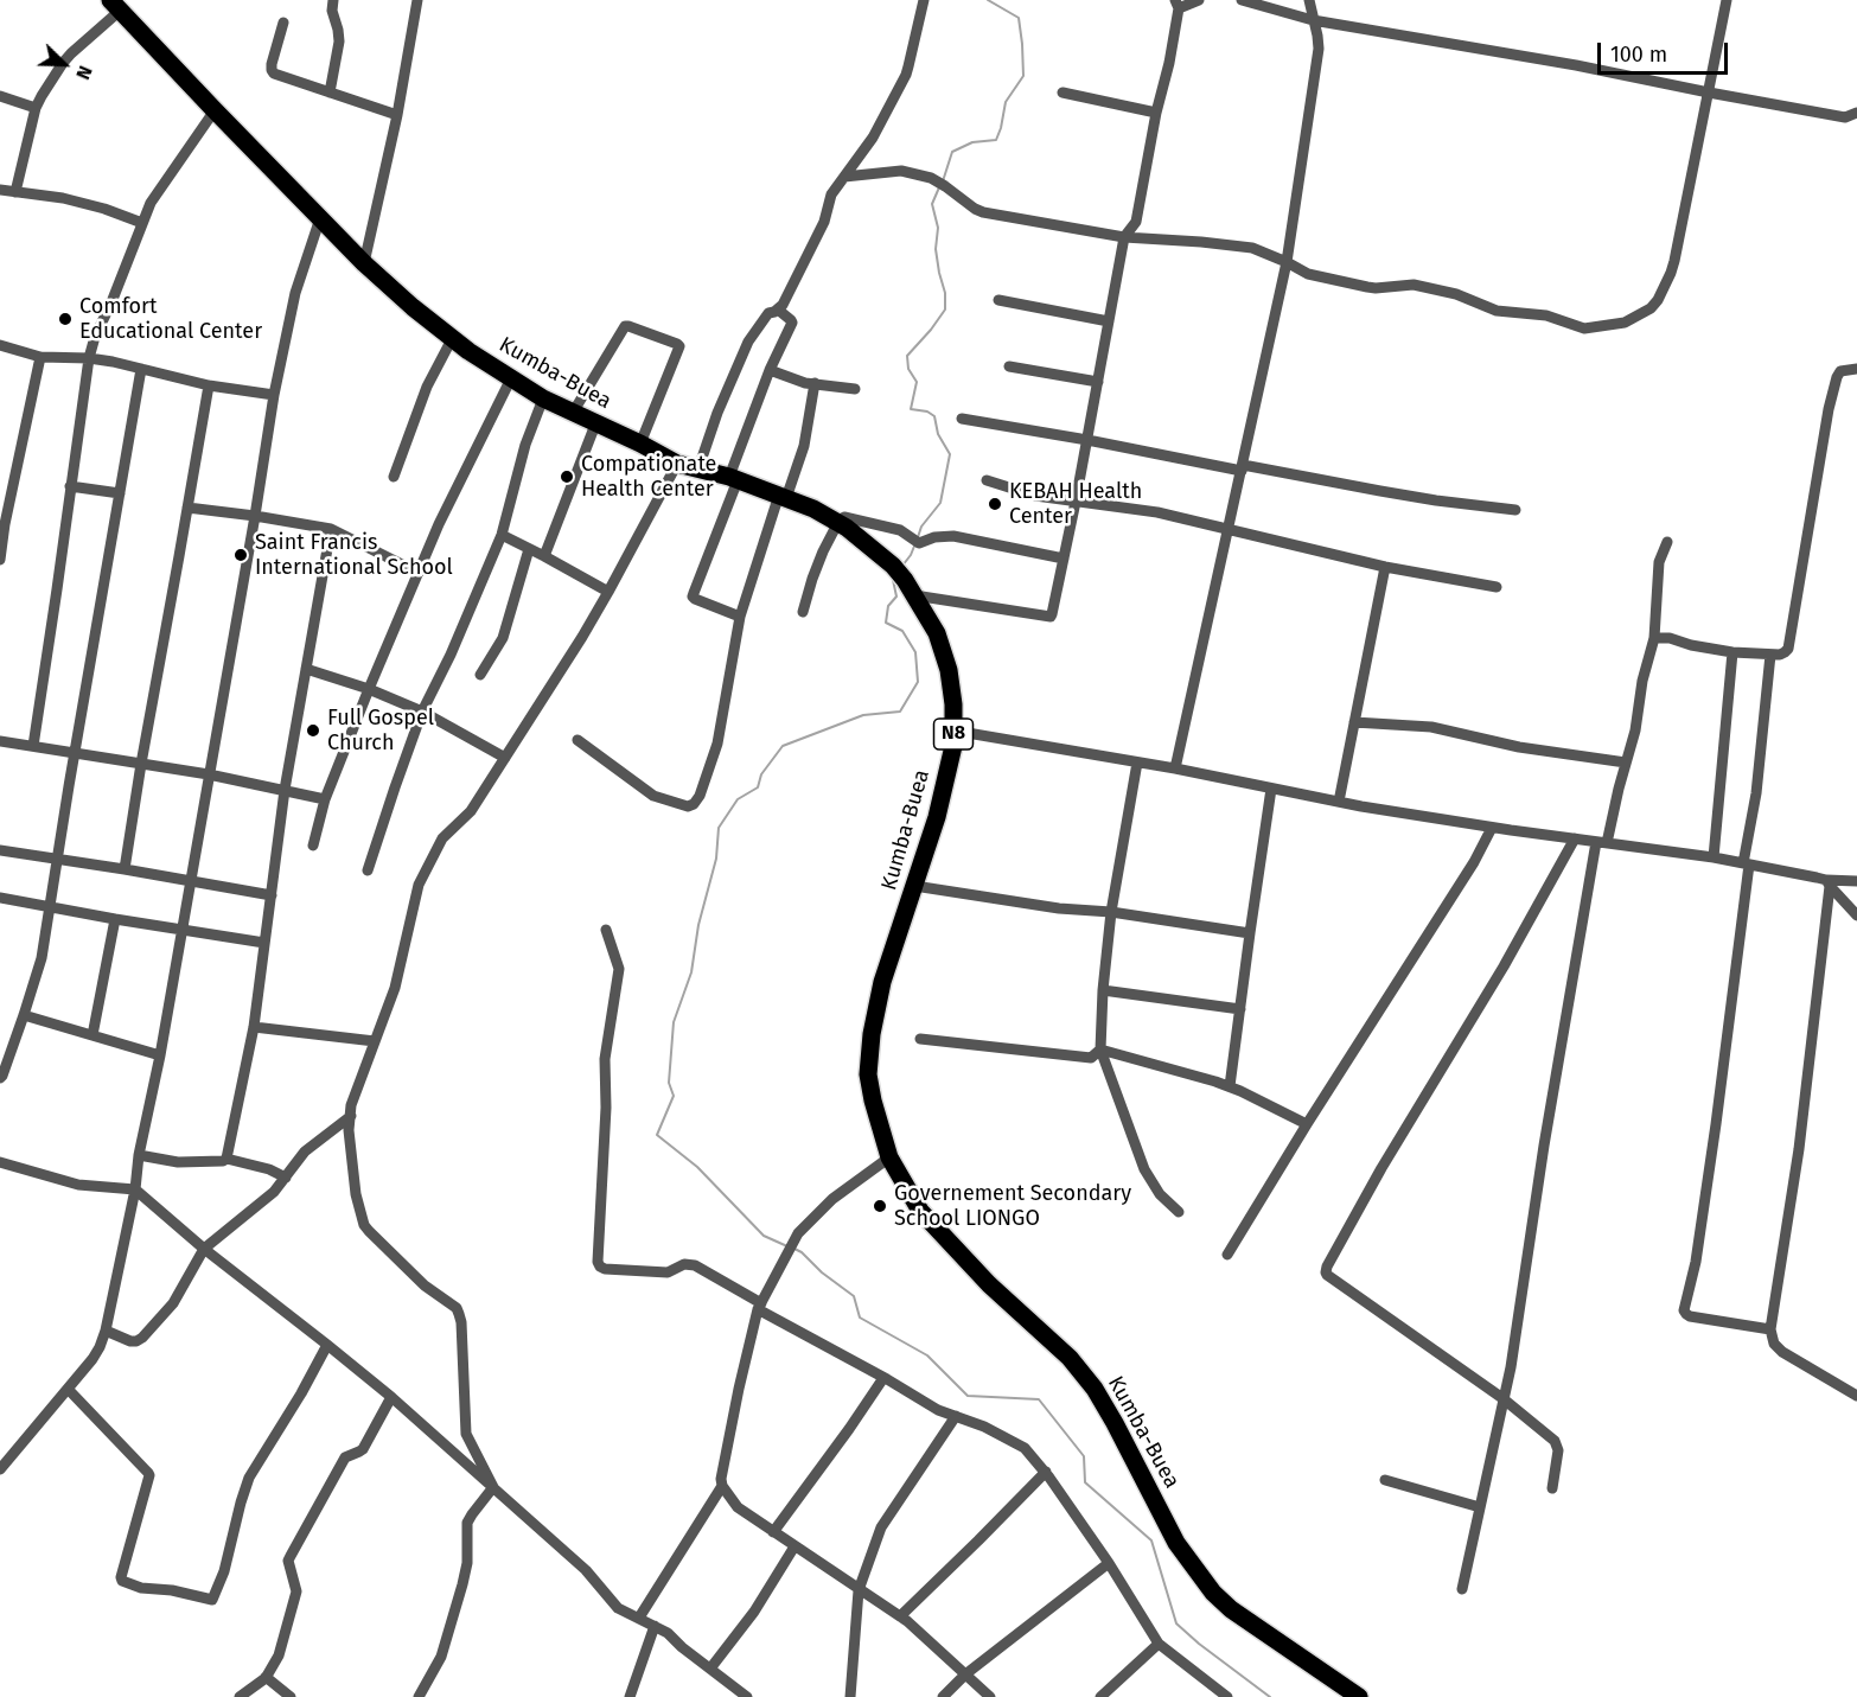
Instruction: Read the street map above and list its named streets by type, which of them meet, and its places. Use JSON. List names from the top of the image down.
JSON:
{
  "streets": {
    "highway": ["Kumba-Buea", "N8"]
  },
  "places": [
    "Comfort Educational Center",
    "Compationate Health Center",
    "KEBAH Health Center",
    "Saint Francis International School",
    "Full Gospel Church",
    "Governement Secondary School LIONGO"
  ],
  "scale_bar": "100 m",
  "north": "bottom right"
}
